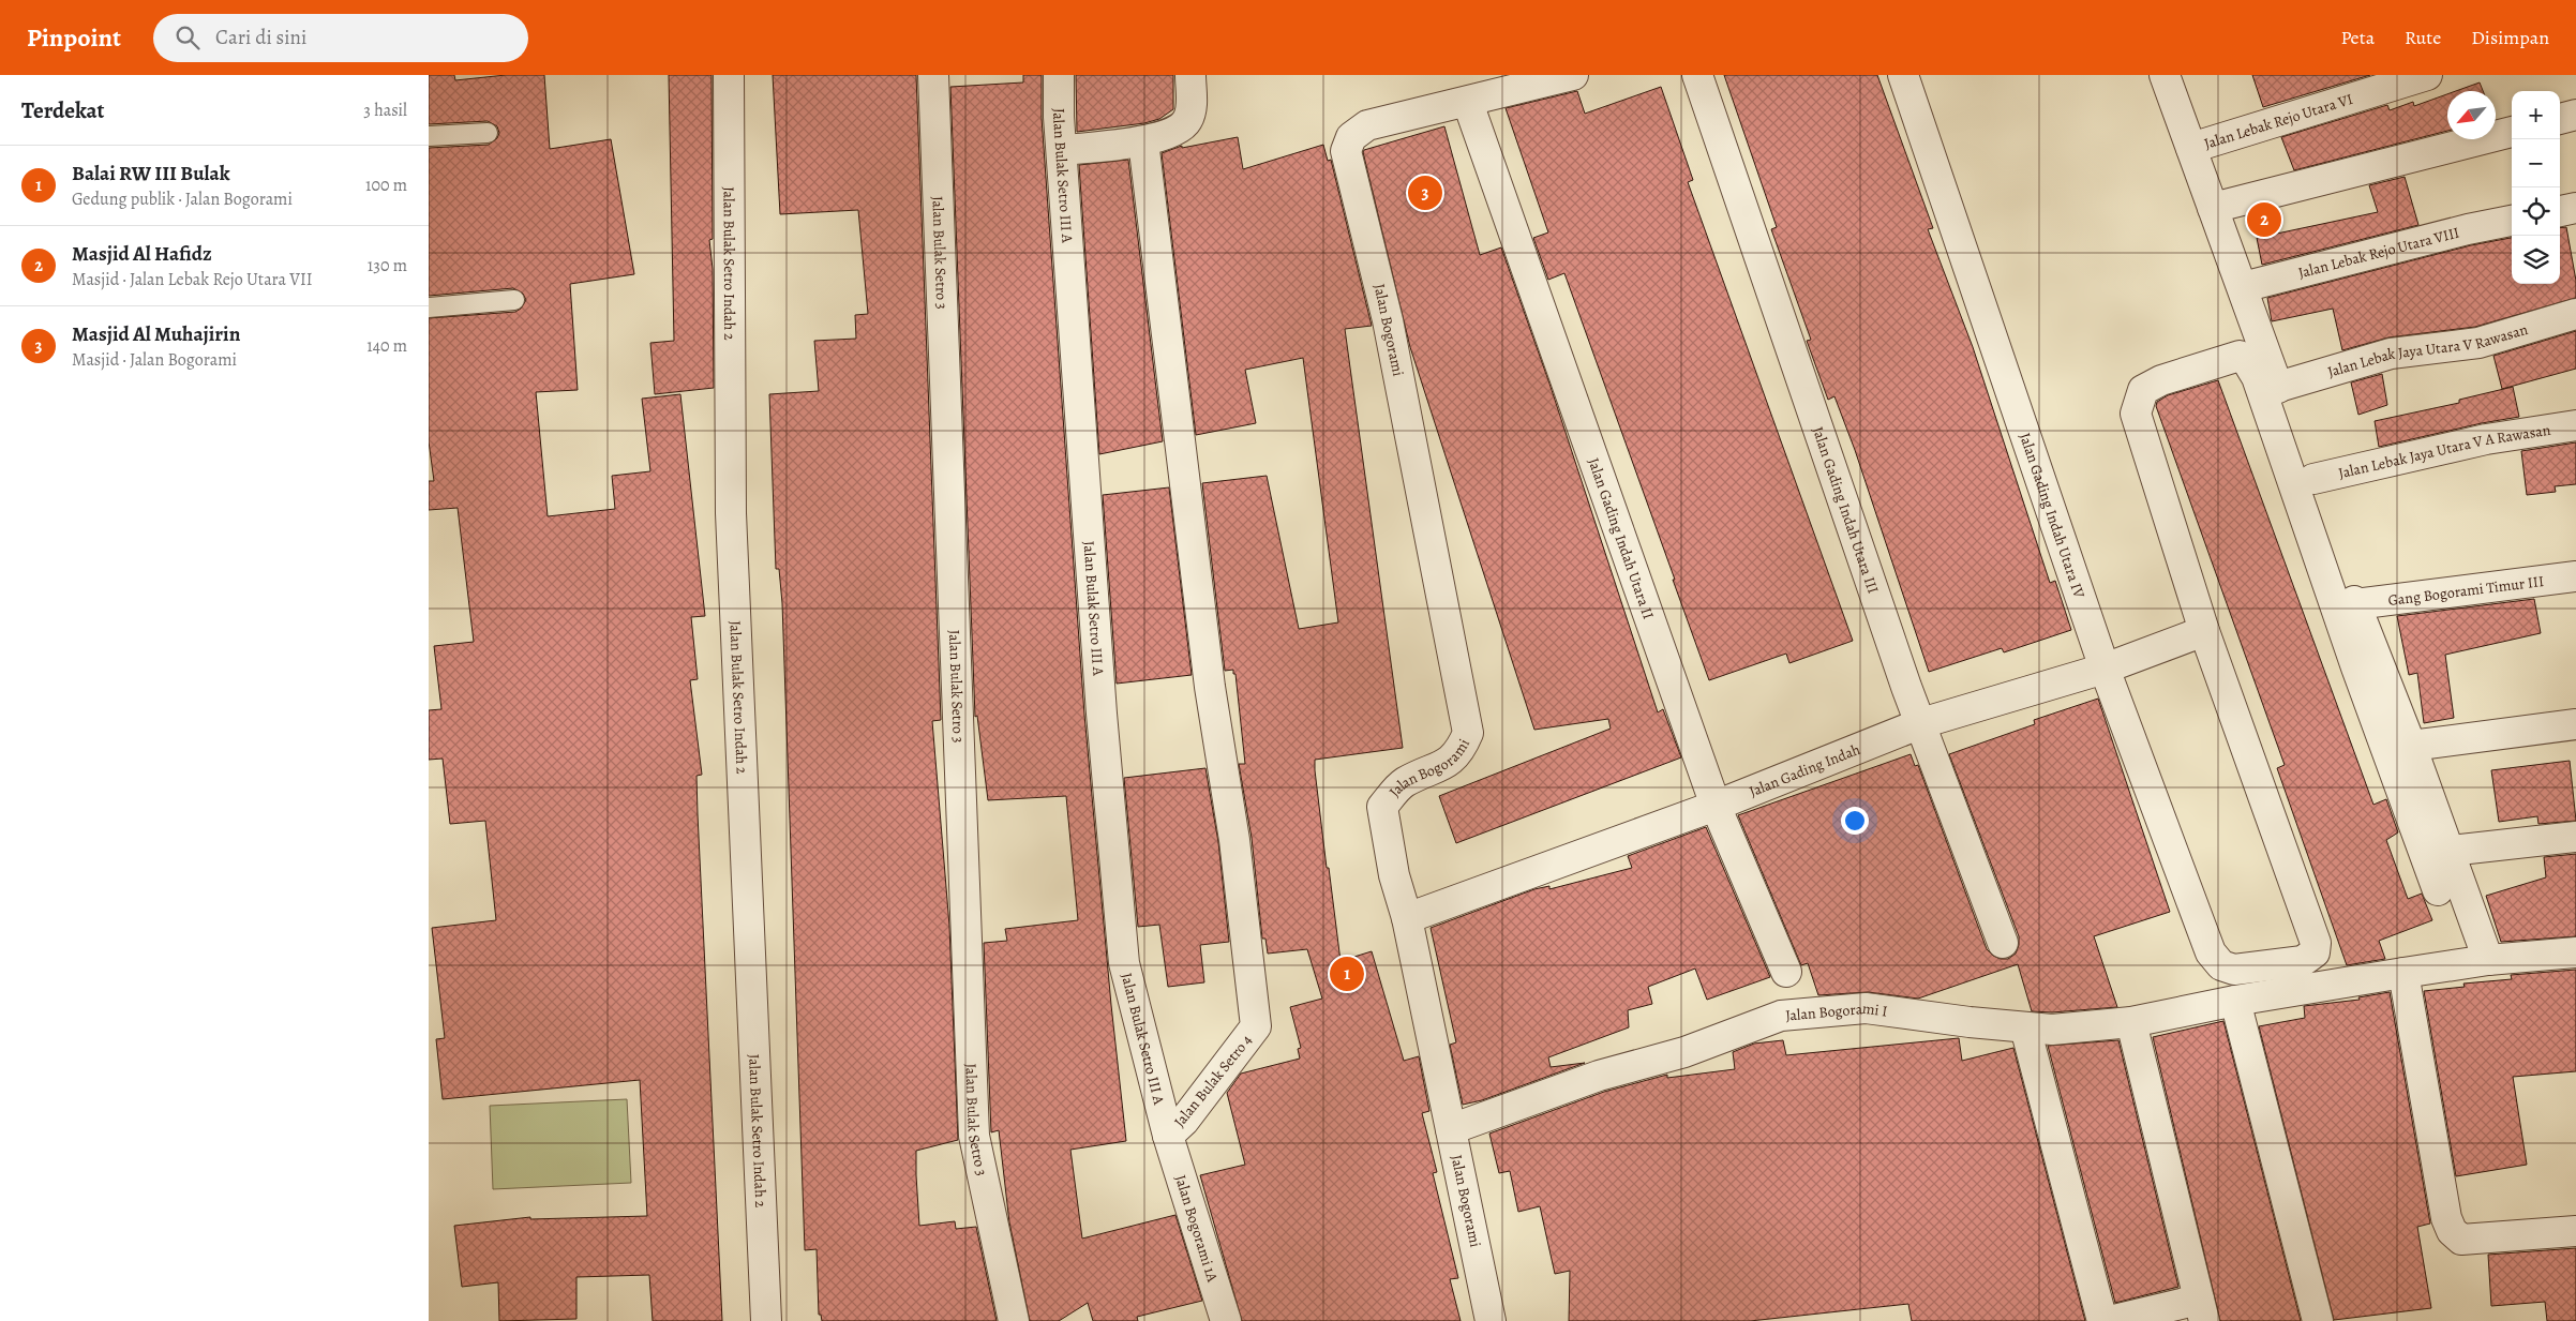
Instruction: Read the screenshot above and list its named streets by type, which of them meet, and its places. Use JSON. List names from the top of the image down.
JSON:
{
  "streets": {
    "street": [
      "Jalan Lebak Rejo Utara VI",
      "Jalan Bulak Setro III A",
      "Jalan Bulak Setro 3",
      "Jalan Lebak Rejo Utara VIII",
      "Jalan Bulak Setro Indah 2",
      "Jalan Bogorami",
      "Jalan Lebak Jaya Utara V Rawasan",
      "Jalan Lebak Jaya Utara V A Rawasan",
      "Jalan Gading Indah Utara III",
      "Jalan Gading Indah Utara IV",
      "Jalan Gading Indah Utara II",
      "Gang Bogorami Timur III",
      "Jalan Gading Indah",
      "Jalan Bogorami I",
      "Jalan Bulak Setro 4",
      "Jalan Bogorami 1A"
    ]
  },
  "crossings": [
    ["Jalan Bulak Setro III A", "Jalan Bulak Setro 4"],
    ["Jalan Bulak Setro III A", "Jalan Bogorami 1A"],
    ["Jalan Bogorami", "Jalan Gading Indah Utara II"],
    ["Jalan Bogorami", "Jalan Gading Indah"],
    ["Jalan Bogorami", "Jalan Bogorami I"],
    ["Jalan Gading Indah Utara III", "Jalan Gading Indah"],
    ["Jalan Gading Indah Utara IV", "Jalan Gading Indah"],
    ["Jalan Gading Indah Utara II", "Jalan Gading Indah"],
    ["Jalan Bulak Setro 4", "Jalan Bogorami 1A"]
  ],
  "north": "bottom left",
  "page": {
    "header": "Pinpoint",
    "search": "Cari di sini",
    "nav": ["Peta", "Rute", "Disimpan"],
    "heading": ["Terdekat", "3 hasil"],
    "map_buttons": ["+", "−"],
    "list": [
      {
        "mark": "1",
        "name": "Balai RW III Bulak",
        "note": "Gedung publik · Jalan Bogorami",
        "value": "100 m"
      },
      {
        "mark": "2",
        "name": "Masjid Al Hafidz",
        "note": "Masjid · Jalan Lebak Rejo Utara VII",
        "value": "130 m"
      },
      {
        "mark": "3",
        "name": "Masjid Al Muhajirin",
        "note": "Masjid · Jalan Bogorami",
        "value": "140 m"
      }
    ],
    "pins": ["3", "2", "1"]
  }
}
